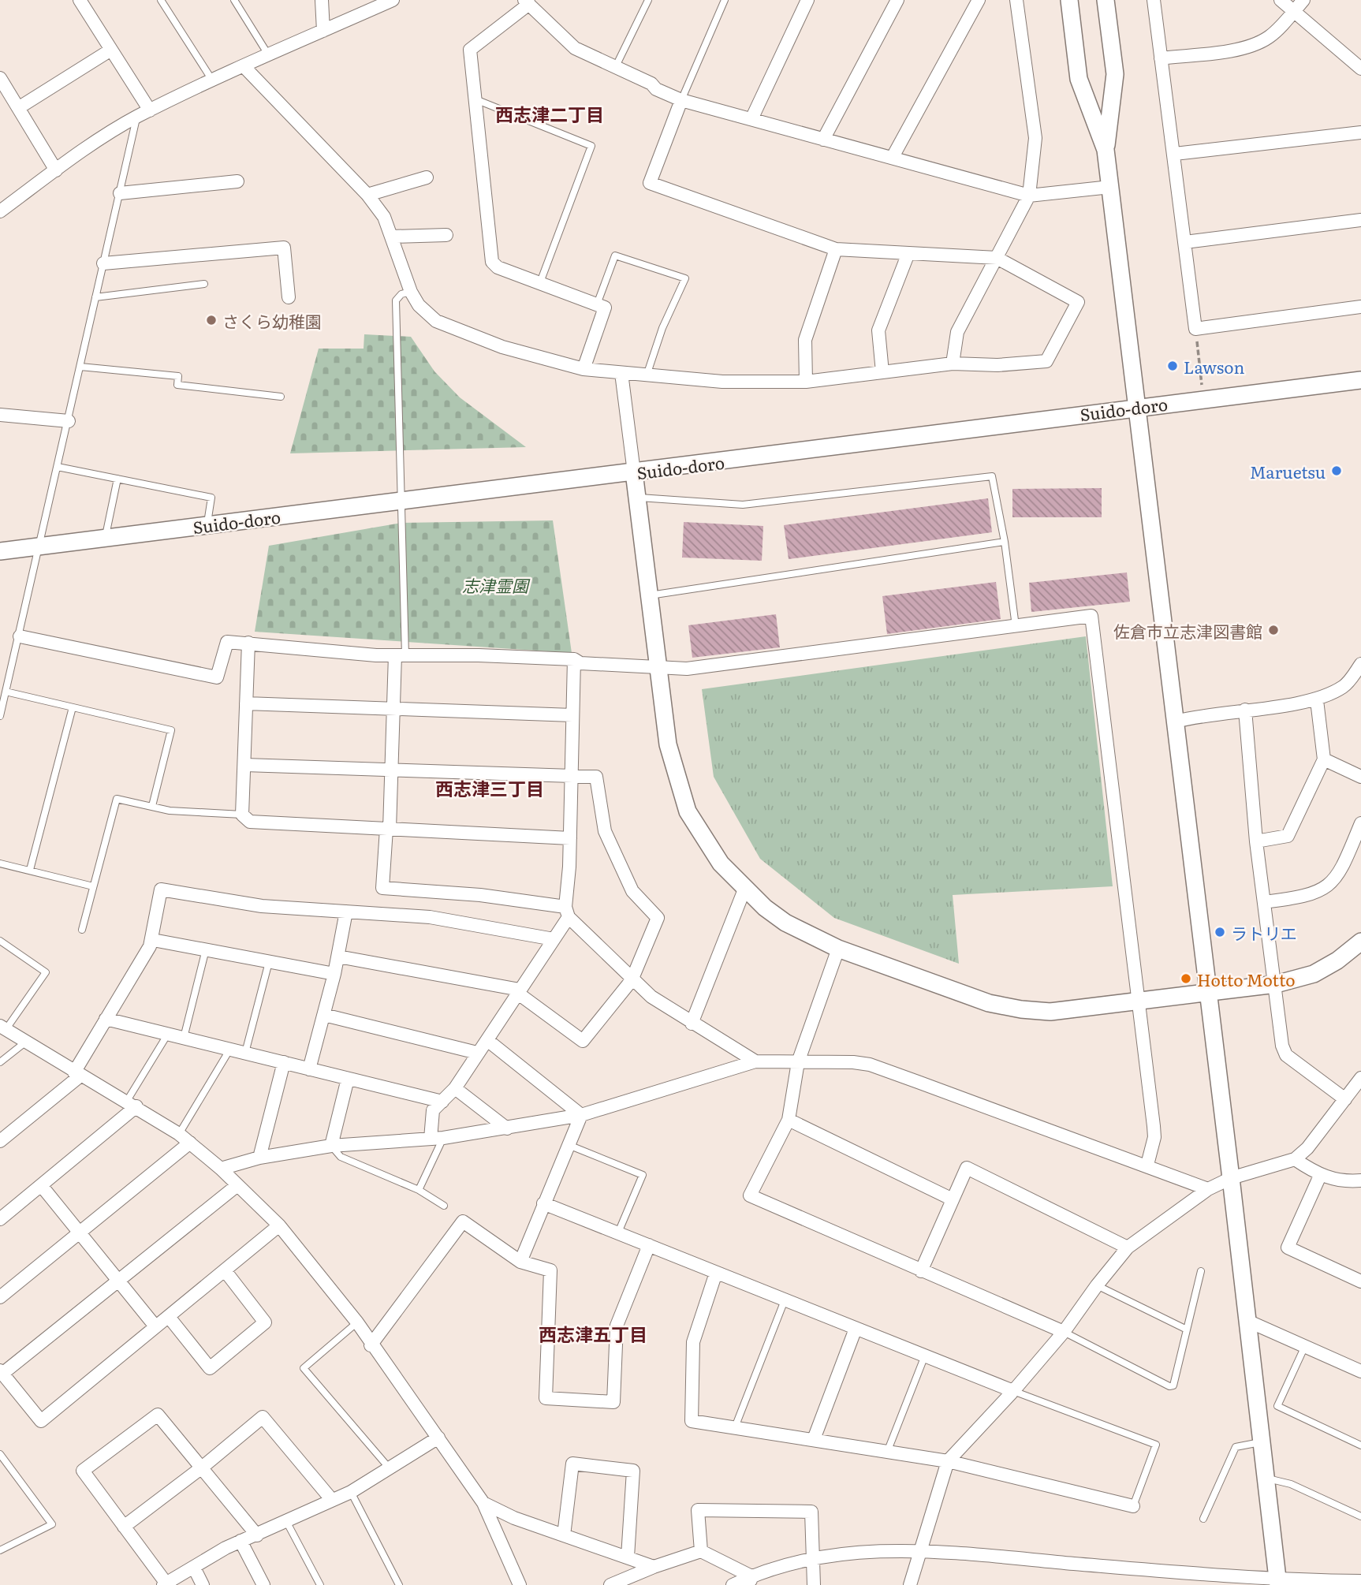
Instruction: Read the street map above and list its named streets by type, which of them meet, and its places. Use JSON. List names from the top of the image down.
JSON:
{
  "streets": {
    "street": ["Suido-doro"]
  },
  "districts": ["西志津二丁目", "西志津三丁目", "西志津五丁目"],
  "parks": ["志津霊園"],
  "places": [
    "さくら幼稚園",
    "Lawson",
    "Maruetsu",
    "佐倉市立志津図書館",
    "ラトリエ",
    "Hotto Motto"
  ]
}
